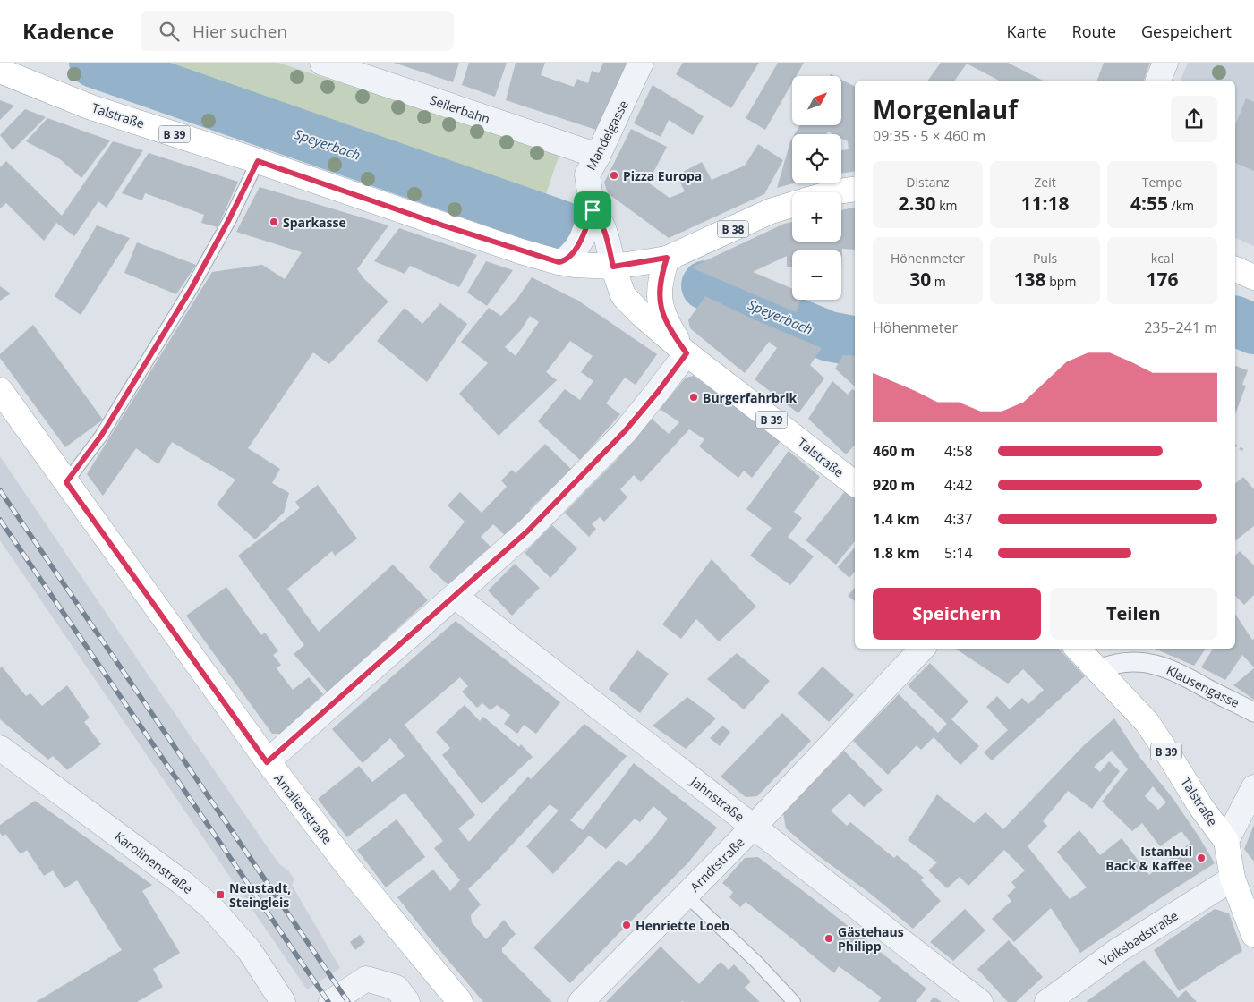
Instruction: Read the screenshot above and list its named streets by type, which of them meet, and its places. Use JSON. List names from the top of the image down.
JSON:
{
  "streets": {
    "main road": [
      "Talstraße",
      "B 39",
      "B 38",
      "Amalienstraße"
    ],
    "street": [
      "Seilerbahn",
      "Mandelgasse",
      "Klausengasse",
      "Jahnstraße",
      "Karolinenstraße",
      "Arndtstraße",
      "Volksbadstraße"
    ]
  },
  "crossings": [
    ["Seilerbahn", "Mandelgasse"],
    ["Talstraße", "Mandelgasse"],
    ["Talstraße", "Klausengasse"],
    ["Talstraße", "Volksbadstraße"],
    ["Jahnstraße", "Arndtstraße"]
  ],
  "water": ["Speyerbach"],
  "places": {
    "other": [
      "Pizza Europa",
      "Sparkasse",
      "Burgerfahrbrik",
      "Istanbul Back & Kaffee",
      "Henriette Loeb",
      "Gästehaus Philipp"
    ],
    "transit": ["Neustadt, Steingleis"]
  },
  "north": "top right",
  "page": {
    "header": "Kadence",
    "search": "Hier suchen",
    "nav": ["Karte", "Route", "Gespeichert"],
    "map_buttons": ["+", "−"],
    "heading": ["Morgenlauf", "09:35 · 5 × 460 m"],
    "stats": [
      ["Distanz", "2.30 km"],
      ["Zeit", "11:18"],
      ["Tempo", "4:55 /km"],
      ["Höhenmeter", "30 m"],
      ["Puls", "138 bpm"],
      ["kcal", "176"]
    ],
    "chart": ["Höhenmeter", "235–241 m"],
    "list": [
      {
        "name": "460 m",
        "note": "4:58"
      },
      {
        "name": "920 m",
        "note": "4:42"
      },
      {
        "name": "1.4 km",
        "note": "4:37"
      },
      {
        "name": "1.8 km",
        "note": "5:14"
      }
    ],
    "buttons": ["Speichern", "Teilen"]
  }
}
